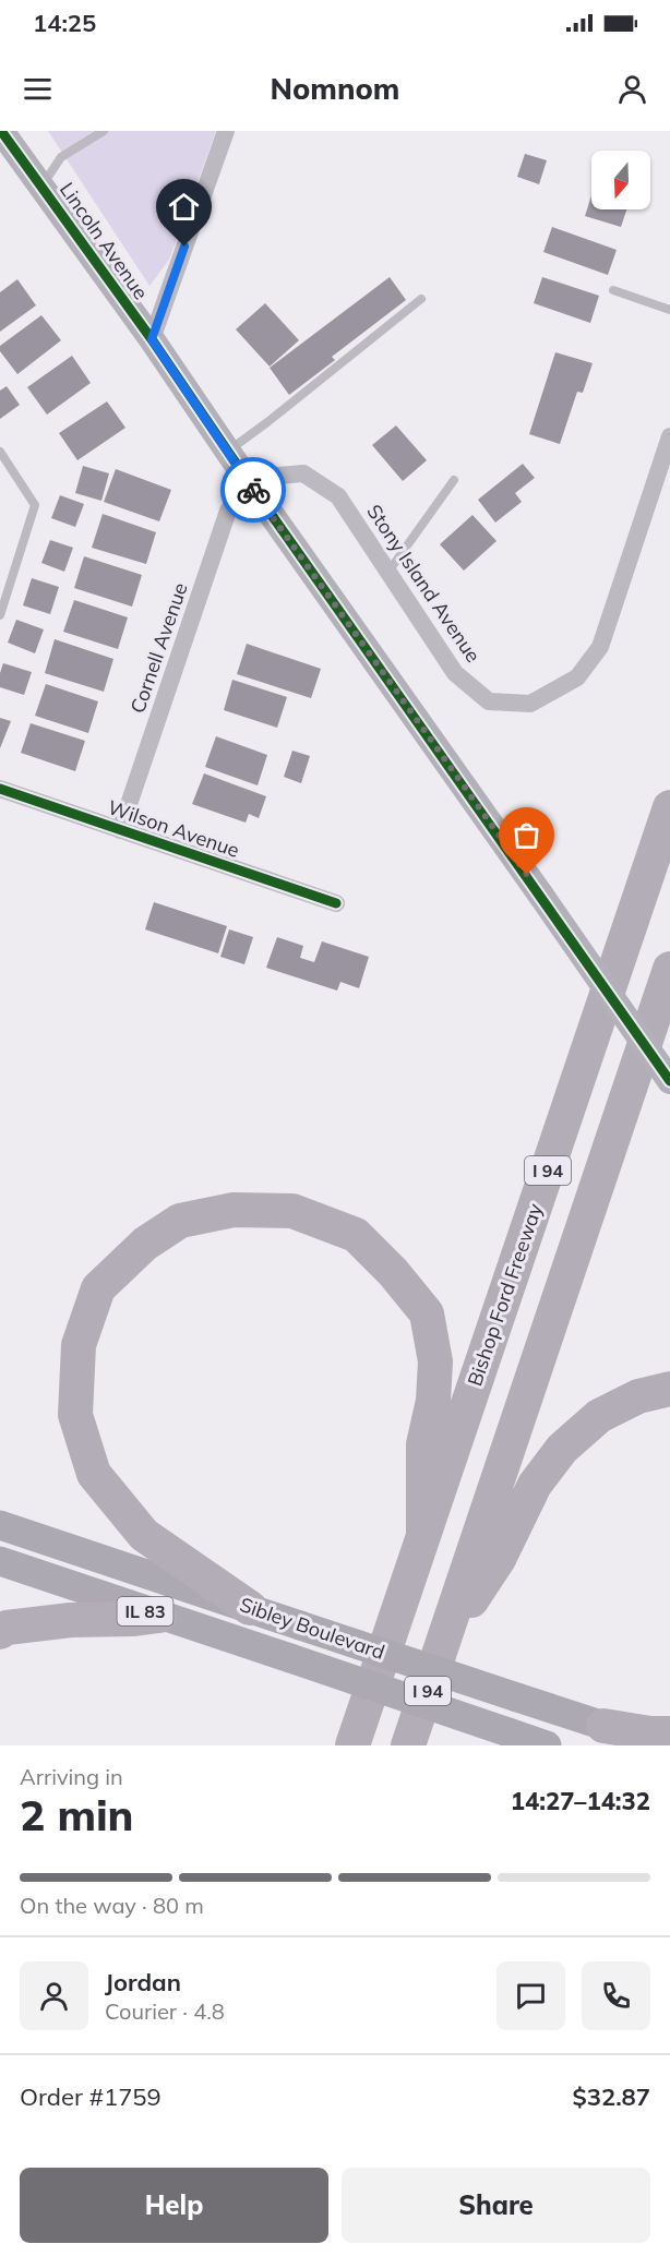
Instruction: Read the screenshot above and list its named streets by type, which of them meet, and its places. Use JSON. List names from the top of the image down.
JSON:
{
  "streets": {
    "highway": ["I 94", "Bishop Ford Freeway"],
    "main road": ["IL 83", "Sibley Boulevard"],
    "street": [
      "Lincoln Avenue",
      "Stony Island Avenue",
      "Cornell Avenue",
      "Wilson Avenue"
    ]
  },
  "crossings": [
    ["Lincoln Avenue", "Stony Island Avenue"],
    ["Lincoln Avenue", "Cornell Avenue"],
    ["Stony Island Avenue", "Cornell Avenue"],
    ["Cornell Avenue", "Wilson Avenue"]
  ],
  "north": "bottom",
  "page": {
    "status": "14:25",
    "header": "Nomnom",
    "heading": ["2 min", "Arriving in", "14:27–14:32"],
    "panel": [
      "Jordan",
      "Courier · 4.8",
      "Order #1759",
      "$32.87"
    ],
    "bar": "On the way · 80 m",
    "buttons": ["Help", "Share"]
  }
}
